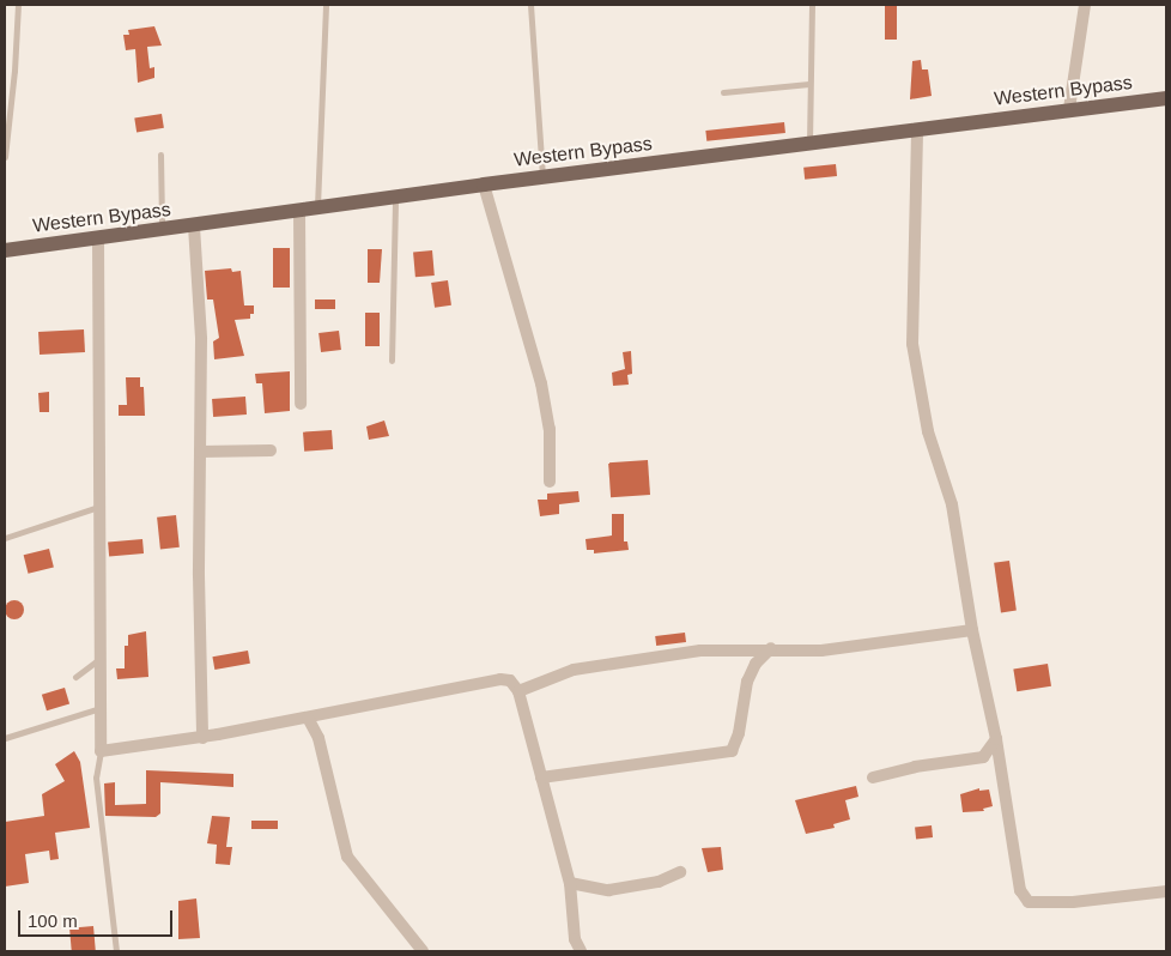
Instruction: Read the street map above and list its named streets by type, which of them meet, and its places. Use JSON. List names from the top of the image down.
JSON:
{
  "streets": {
    "main road": ["Western Bypass"]
  },
  "scale_bar": "100 m"
}
